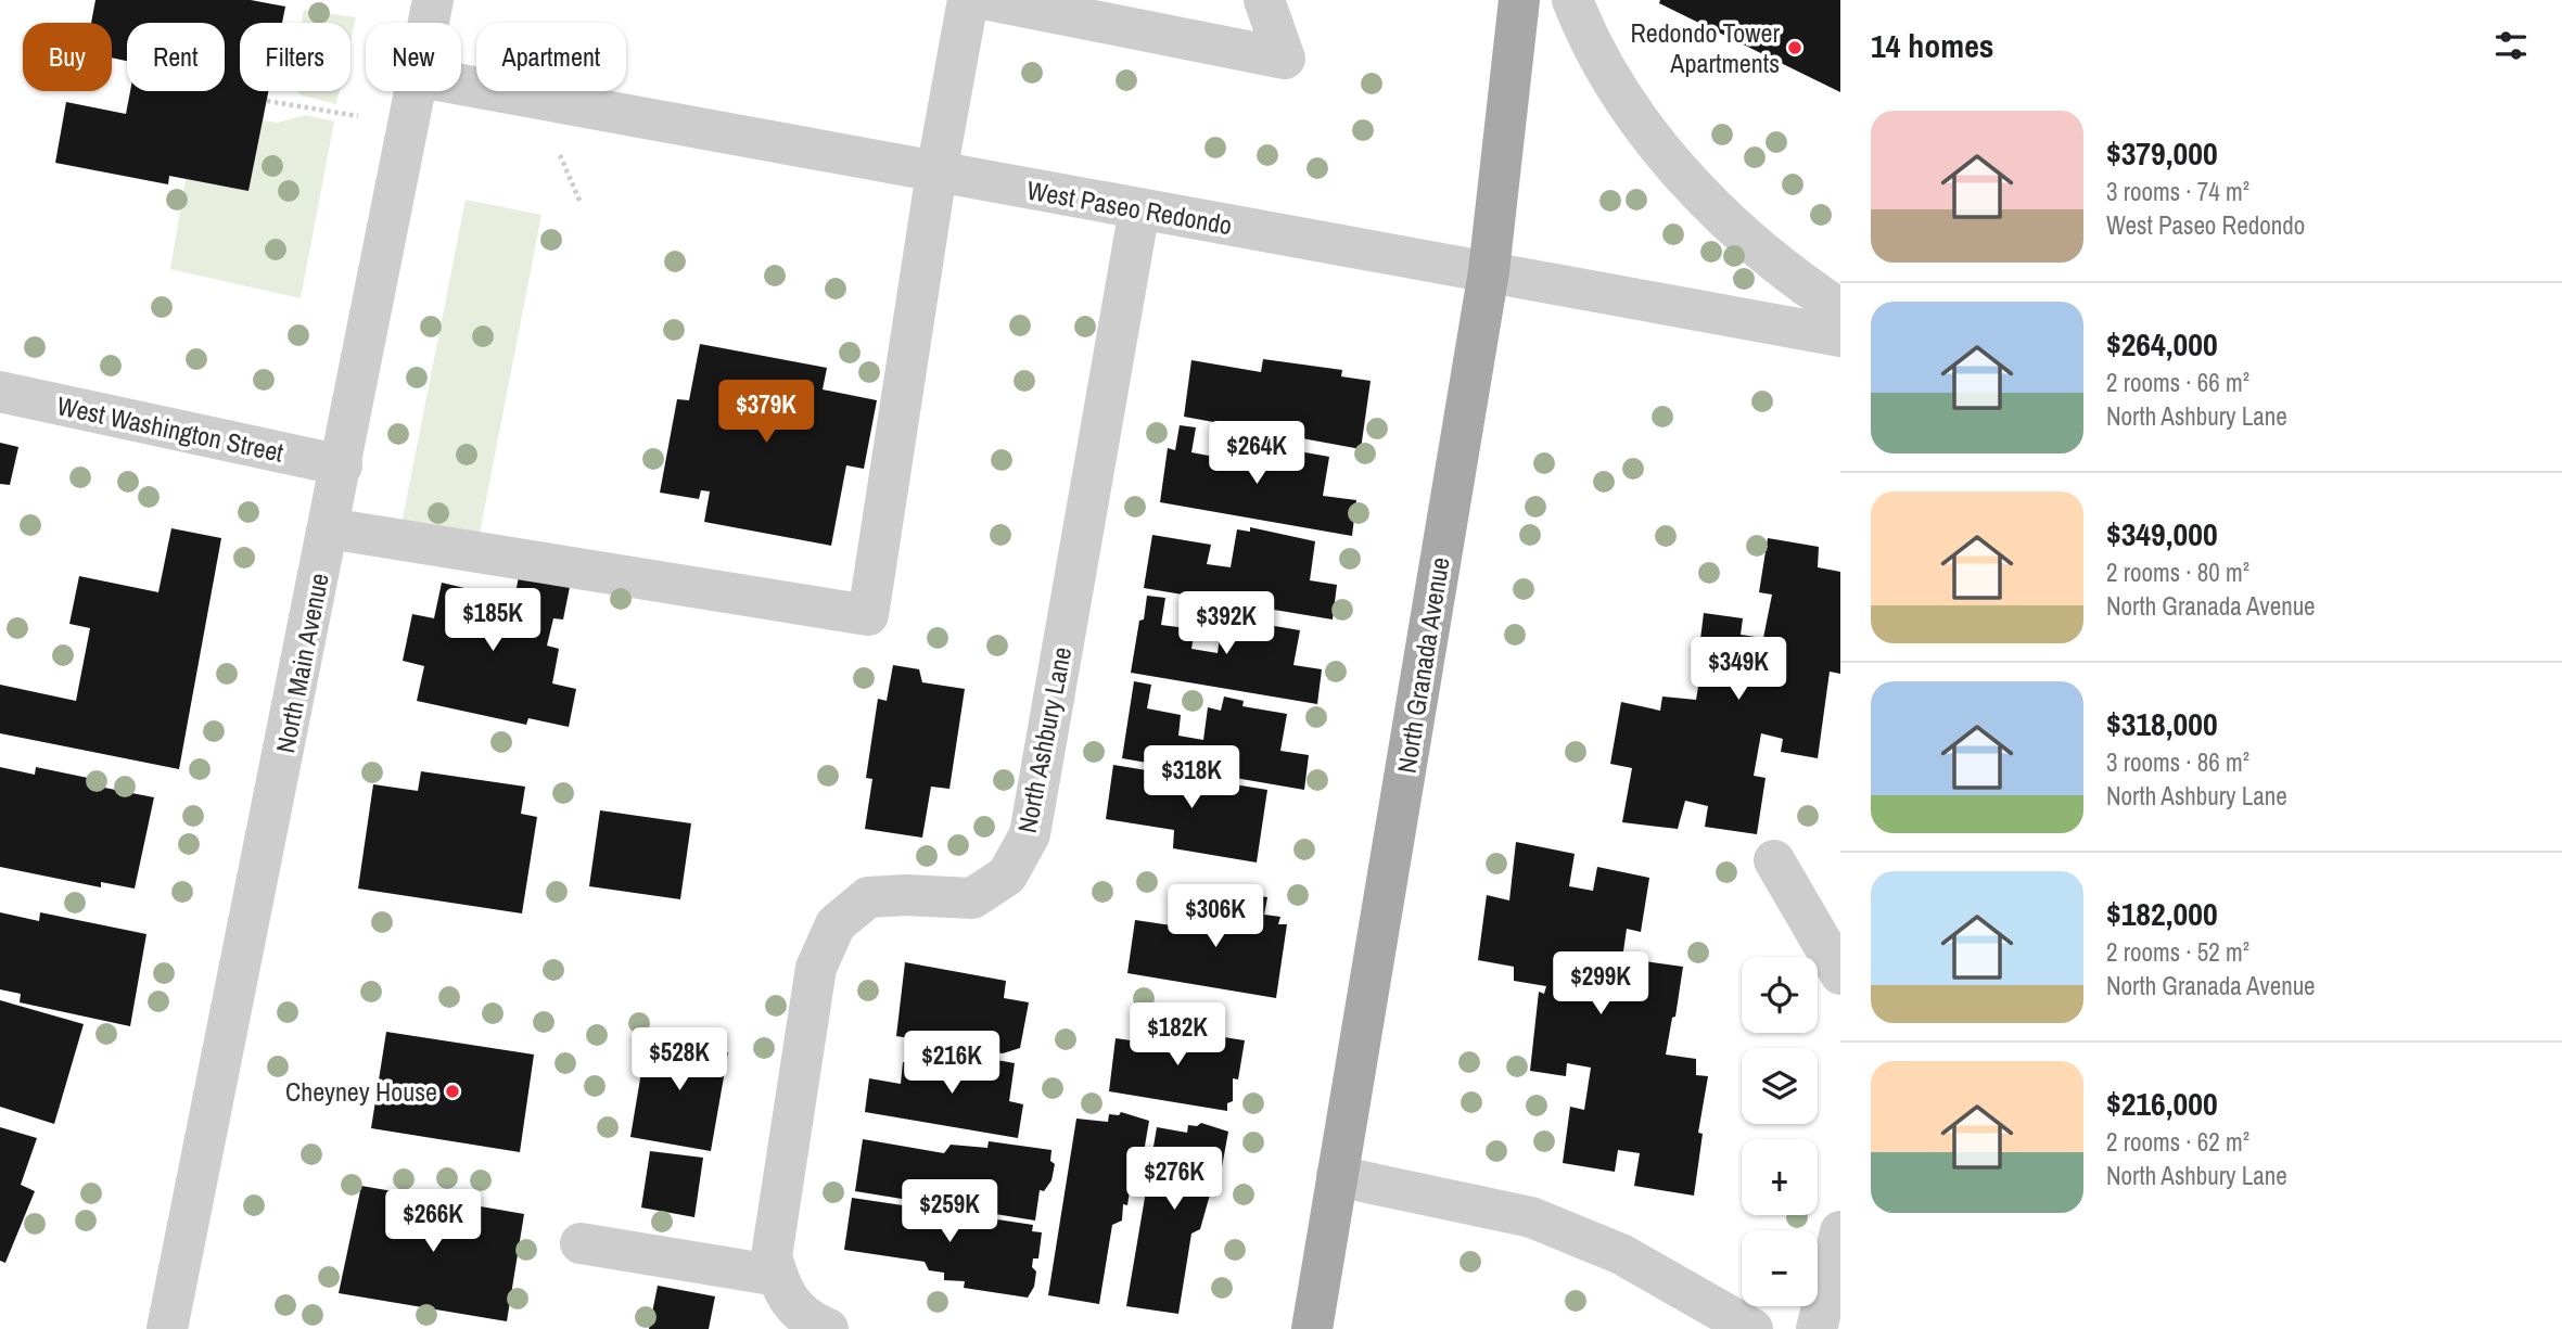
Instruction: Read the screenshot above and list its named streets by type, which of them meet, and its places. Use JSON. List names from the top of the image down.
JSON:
{
  "streets": {
    "main road": ["North Granada Avenue"],
    "street": [
      "West Paseo Redondo",
      "West Washington Street",
      "North Main Avenue",
      "North Ashbury Lane"
    ]
  },
  "crossings": [
    ["West Paseo Redondo", "North Granada Avenue"],
    ["West Paseo Redondo", "North Ashbury Lane"],
    ["West Washington Street", "North Main Avenue"]
  ],
  "places": ["Redondo Tower Apartments", "Cheyney House"],
  "page": {
    "heading": "14 homes",
    "chip": [
      "Buy",
      "Rent",
      "Filters",
      "New",
      "Apartment"
    ],
    "list": [
      {
        "name": "$379,000",
        "note": "3 rooms · 74 m² · West Paseo Redondo"
      },
      {
        "name": "$264,000",
        "note": "2 rooms · 66 m² · North Ashbury Lane"
      },
      {
        "name": "$349,000",
        "note": "2 rooms · 80 m² · North Granada Avenue"
      },
      {
        "name": "$318,000",
        "note": "3 rooms · 86 m² · North Ashbury Lane"
      },
      {
        "name": "$182,000",
        "note": "2 rooms · 52 m² · North Granada Avenue"
      },
      {
        "name": "$216,000",
        "note": "2 rooms · 62 m² · North Ashbury Lane"
      }
    ],
    "price": [
      "$379K",
      "$264K",
      "$185K",
      "$392K",
      "$349K",
      "$318K",
      "$306K",
      "$299K",
      "$182K",
      "$528K",
      "$216K",
      "$276K",
      "$259K",
      "$266K"
    ],
    "map_buttons": ["+", "−"]
  }
}
